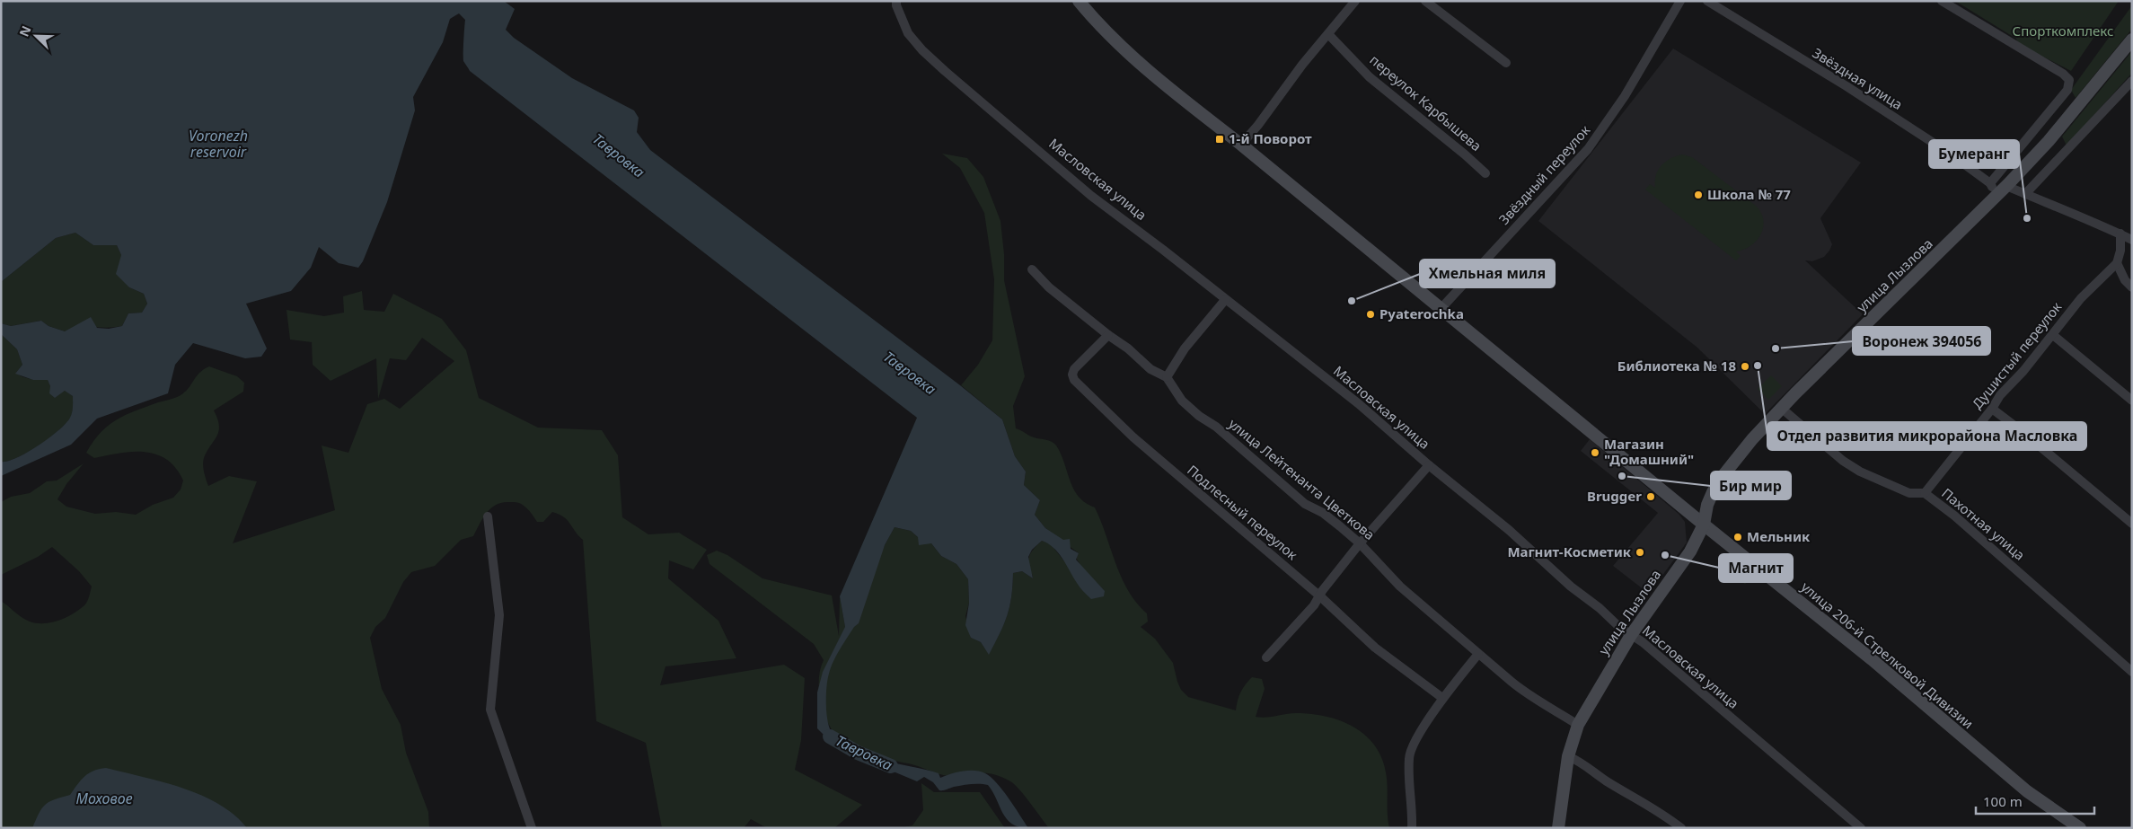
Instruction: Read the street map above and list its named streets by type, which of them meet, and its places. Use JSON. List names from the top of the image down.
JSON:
{
  "streets": {
    "main road": ["улица Лызлова", "улица 206-й Стрелковой Дивизии"],
    "street": [
      "Звёздная улица",
      "переулок Карбышева",
      "Звёздный переулок",
      "Масловская улица",
      "Душистый переулок",
      "улица Лейтенанта Цветкова",
      "Подлесный переулок",
      "Пахотная улица"
    ]
  },
  "crossings": [
    ["Звёздный переулок", "улица 206-й Стрелковой Дивизии"],
    ["Масловская улица", "улица Лызлова"],
    ["улица Лызлова", "улица Лейтенанта Цветкова"],
    ["улица Лызлова", "Пахотная улица"],
    ["улица Лызлова", "улица 206-й Стрелковой Дивизии"],
    ["Душистый переулок", "Пахотная улица"],
    ["улица Лейтенанта Цветкова", "Подлесный переулок"]
  ],
  "water": ["Voronezh reservoir", "Тавровка", "Моховое"],
  "parks": ["Спорткомплекс"],
  "places": {
    "transit": ["1-й Поворот"],
    "other": [
      "Школа № 77",
      "Бумеранг",
      "Хмельная миля",
      "Pyaterochka",
      "Воронеж 394056",
      "Отдел развития микрорайона Масловка",
      "Библиотека № 18",
      "Магазин \"Домашний\"",
      "Бир мир",
      "Brugger",
      "Мельник",
      "Магнит-Косметик",
      "Магнит"
    ]
  },
  "scale_bar": "100 m",
  "north": "top left"
}
